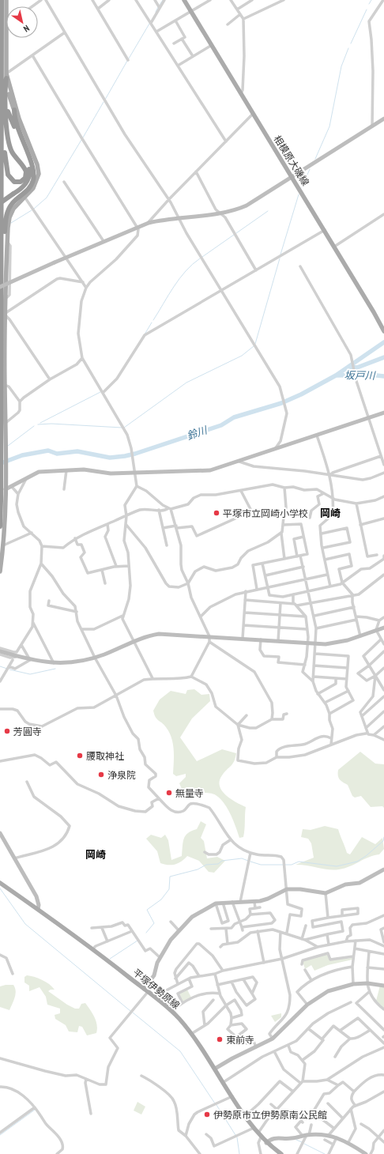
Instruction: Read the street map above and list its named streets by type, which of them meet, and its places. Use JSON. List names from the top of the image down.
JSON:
{
  "streets": {
    "main road": ["相模原大磯線", "平塚伊勢原線"]
  },
  "districts": ["岡崎", "岡崎"],
  "water": ["坂戸川", "鈴川"],
  "places": [
    "平塚市立岡崎小学校",
    "芳圓寺",
    "腰取神社",
    "浄泉院",
    "無量寺",
    "東前寺",
    "伊勢原市立伊勢原南公民館"
  ],
  "north": "bottom right"
}
